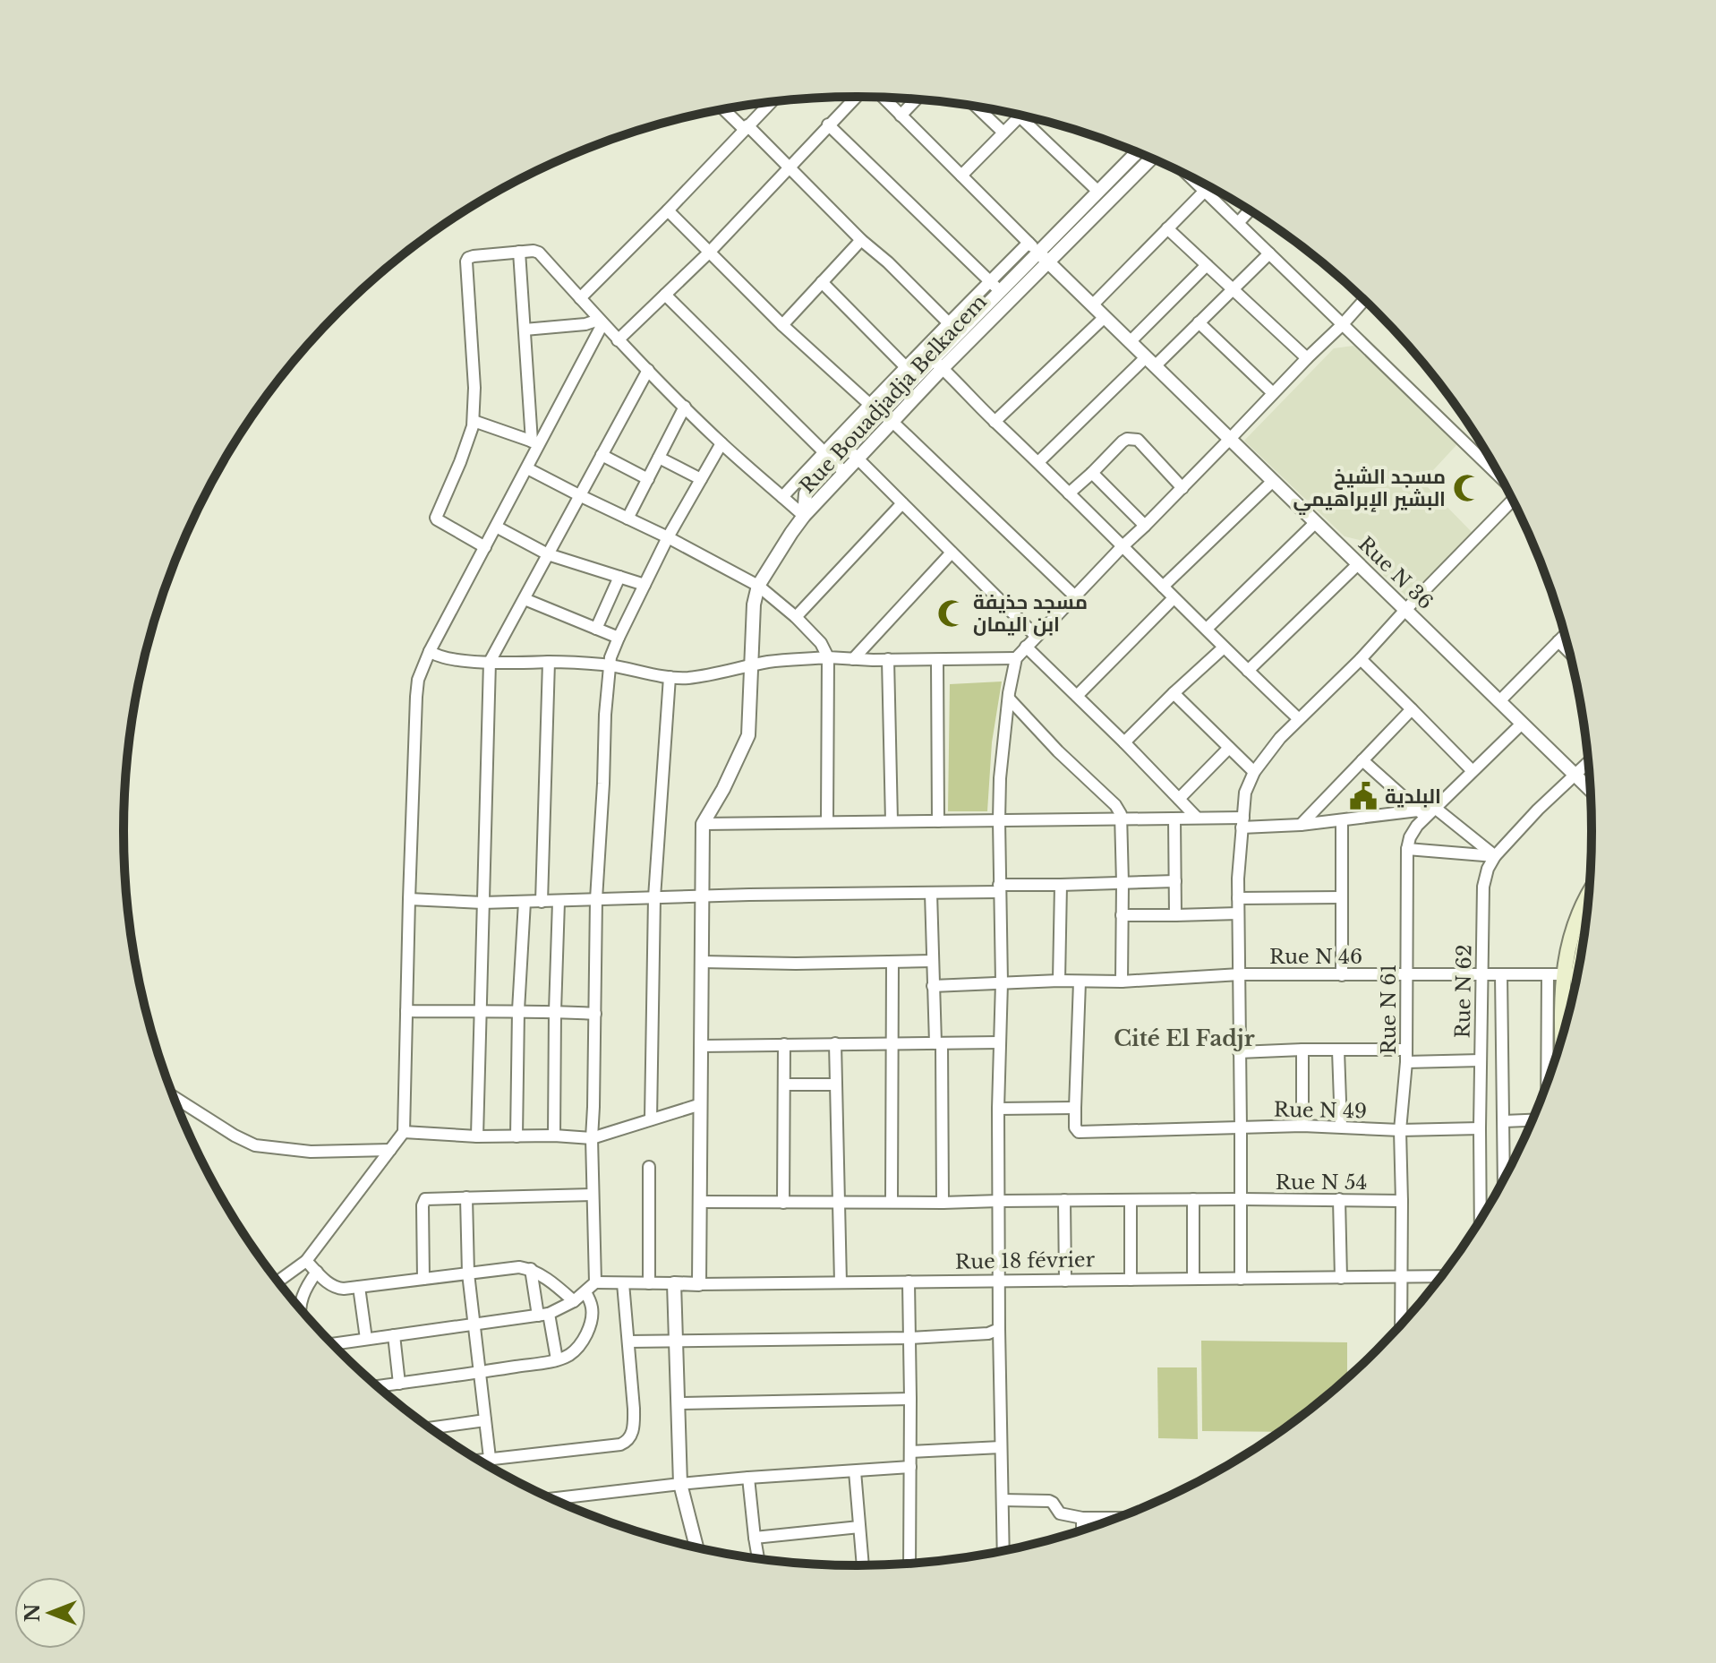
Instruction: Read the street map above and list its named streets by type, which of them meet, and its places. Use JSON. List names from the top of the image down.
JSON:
{
  "streets": {
    "street": [
      "Rue Bouadjadja Belkacem",
      "Rue N 36",
      "Rue N 46",
      "Rue N 62",
      "Rue N 61",
      "Rue N 49",
      "Rue N 54",
      "Rue 18 février"
    ]
  },
  "crossings": [
    ["Rue Bouadjadja Belkacem", "Rue N 36"],
    ["Rue N 36", "Rue N 62"],
    ["Rue N 36", "Rue N 61"],
    ["Rue N 46", "Rue N 62"],
    ["Rue N 46", "Rue N 61"],
    ["Rue N 62", "Rue N 49"],
    ["Rue N 61", "Rue N 49"],
    ["Rue N 61", "Rue N 54"],
    ["Rue N 61", "Rue 18 février"]
  ],
  "districts": ["Cité El Fadjr"],
  "places": {
    "mosque": ["مسجد الشيخ البشير الإبراهيمي", "مسجد حذيفة ابن اليمان"],
    "public building": ["البلدية"]
  },
  "north": "left"
}
